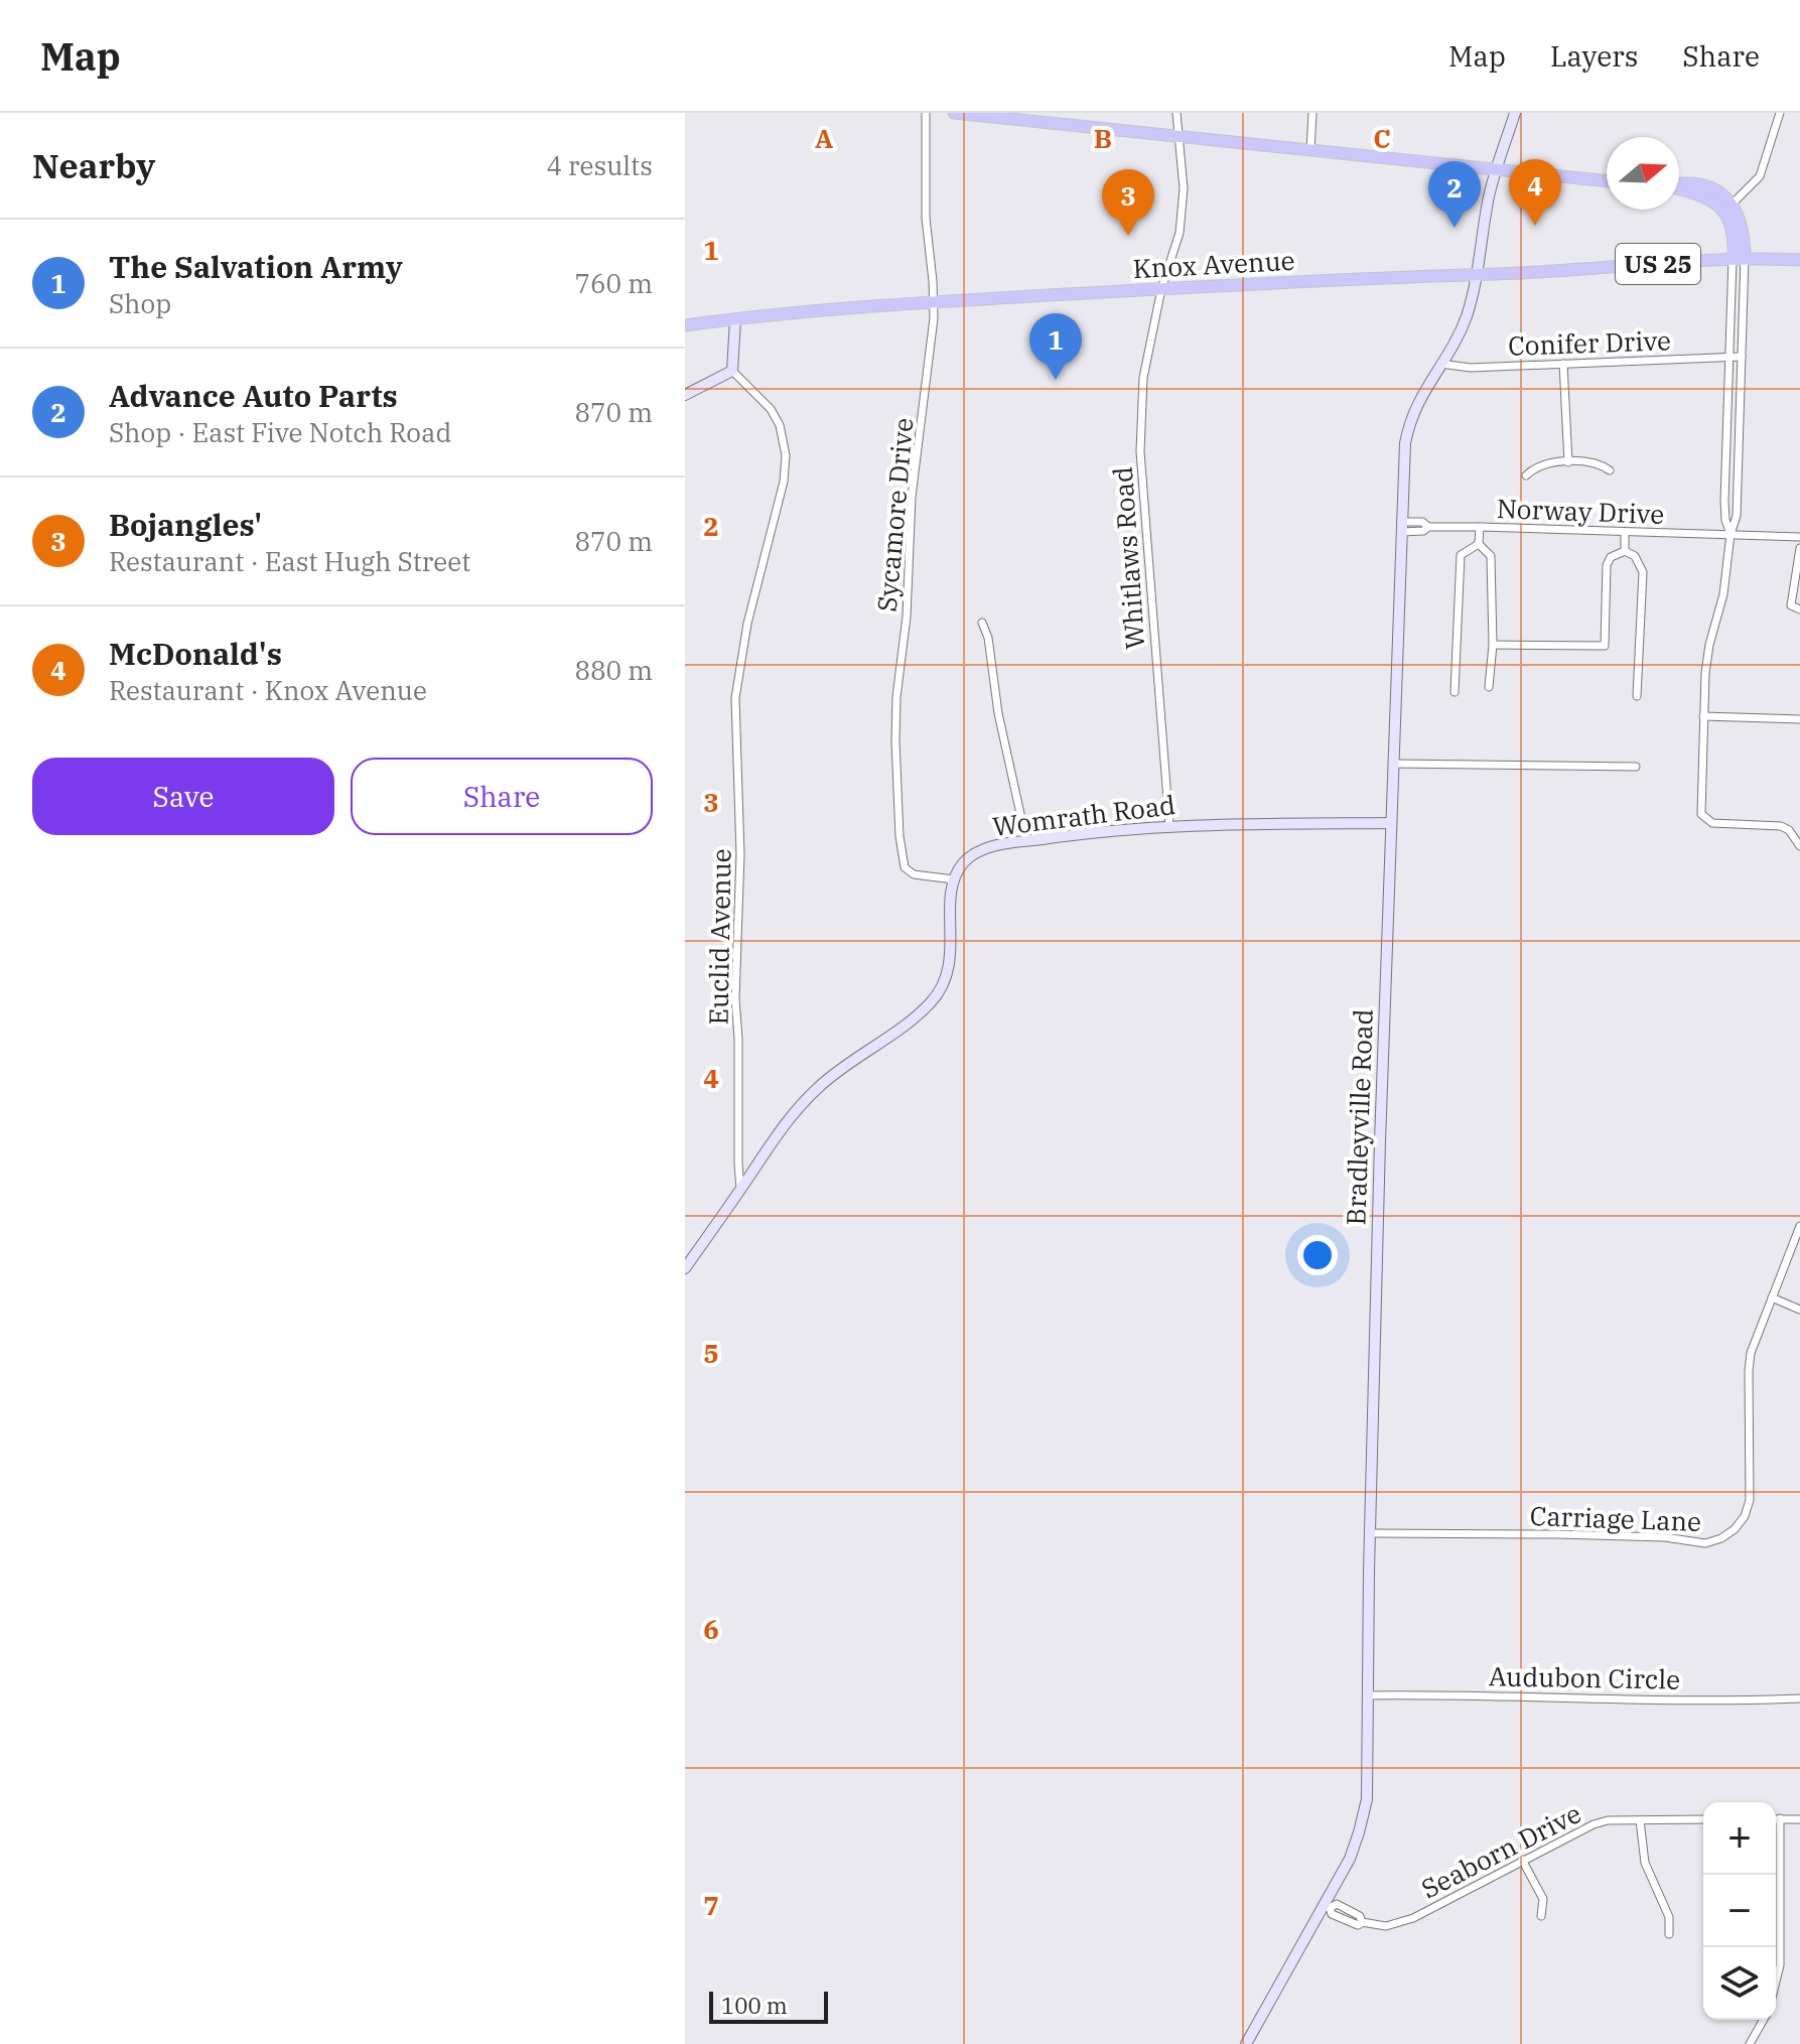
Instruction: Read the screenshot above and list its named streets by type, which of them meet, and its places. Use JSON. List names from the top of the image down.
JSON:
{
  "streets": {
    "main road": ["Knox Avenue", "US 25"],
    "street": [
      "Conifer Drive",
      "Norway Drive",
      "Sycamore Drive",
      "Whitlaws Road",
      "Womrath Road",
      "Euclid Avenue",
      "Bradleyville Road",
      "Carriage Lane",
      "Audubon Circle",
      "Seaborn Drive"
    ]
  },
  "crossings": [
    ["Knox Avenue", "US 25"],
    ["Knox Avenue", "Sycamore Drive"],
    ["Knox Avenue", "Whitlaws Road"],
    ["Knox Avenue", "Bradleyville Road"],
    ["Conifer Drive", "Bradleyville Road"],
    ["Norway Drive", "Bradleyville Road"],
    ["Sycamore Drive", "Womrath Road"],
    ["Whitlaws Road", "Womrath Road"],
    ["Womrath Road", "Bradleyville Road"],
    ["Bradleyville Road", "Carriage Lane"],
    ["Bradleyville Road", "Audubon Circle"],
    ["Bradleyville Road", "Seaborn Drive"]
  ],
  "scale_bar": "100 m",
  "north": "right",
  "page": {
    "header": "Map",
    "nav": ["Map", "Layers", "Share"],
    "heading": ["Nearby", "4 results"],
    "pins": [
      "4",
      "2",
      "3",
      "1"
    ],
    "list": [
      {
        "mark": "1",
        "name": "The Salvation Army",
        "note": "Shop",
        "value": "760 m"
      },
      {
        "mark": "2",
        "name": "Advance Auto Parts",
        "note": "Shop · East Five Notch Road",
        "value": "870 m"
      },
      {
        "mark": "3",
        "name": "Bojangles'",
        "note": "Restaurant · East Hugh Street",
        "value": "870 m"
      },
      {
        "mark": "4",
        "name": "McDonald's",
        "note": "Restaurant · Knox Avenue",
        "value": "880 m"
      }
    ],
    "buttons": ["Save", "Share"],
    "map_buttons": ["+", "−"],
    "scale": "100 m"
  },
  "grid": {
    "columns": ["A", "B", "C"],
    "rows": [
      "1",
      "2",
      "3",
      "4",
      "5",
      "6",
      "7"
    ]
  }
}
